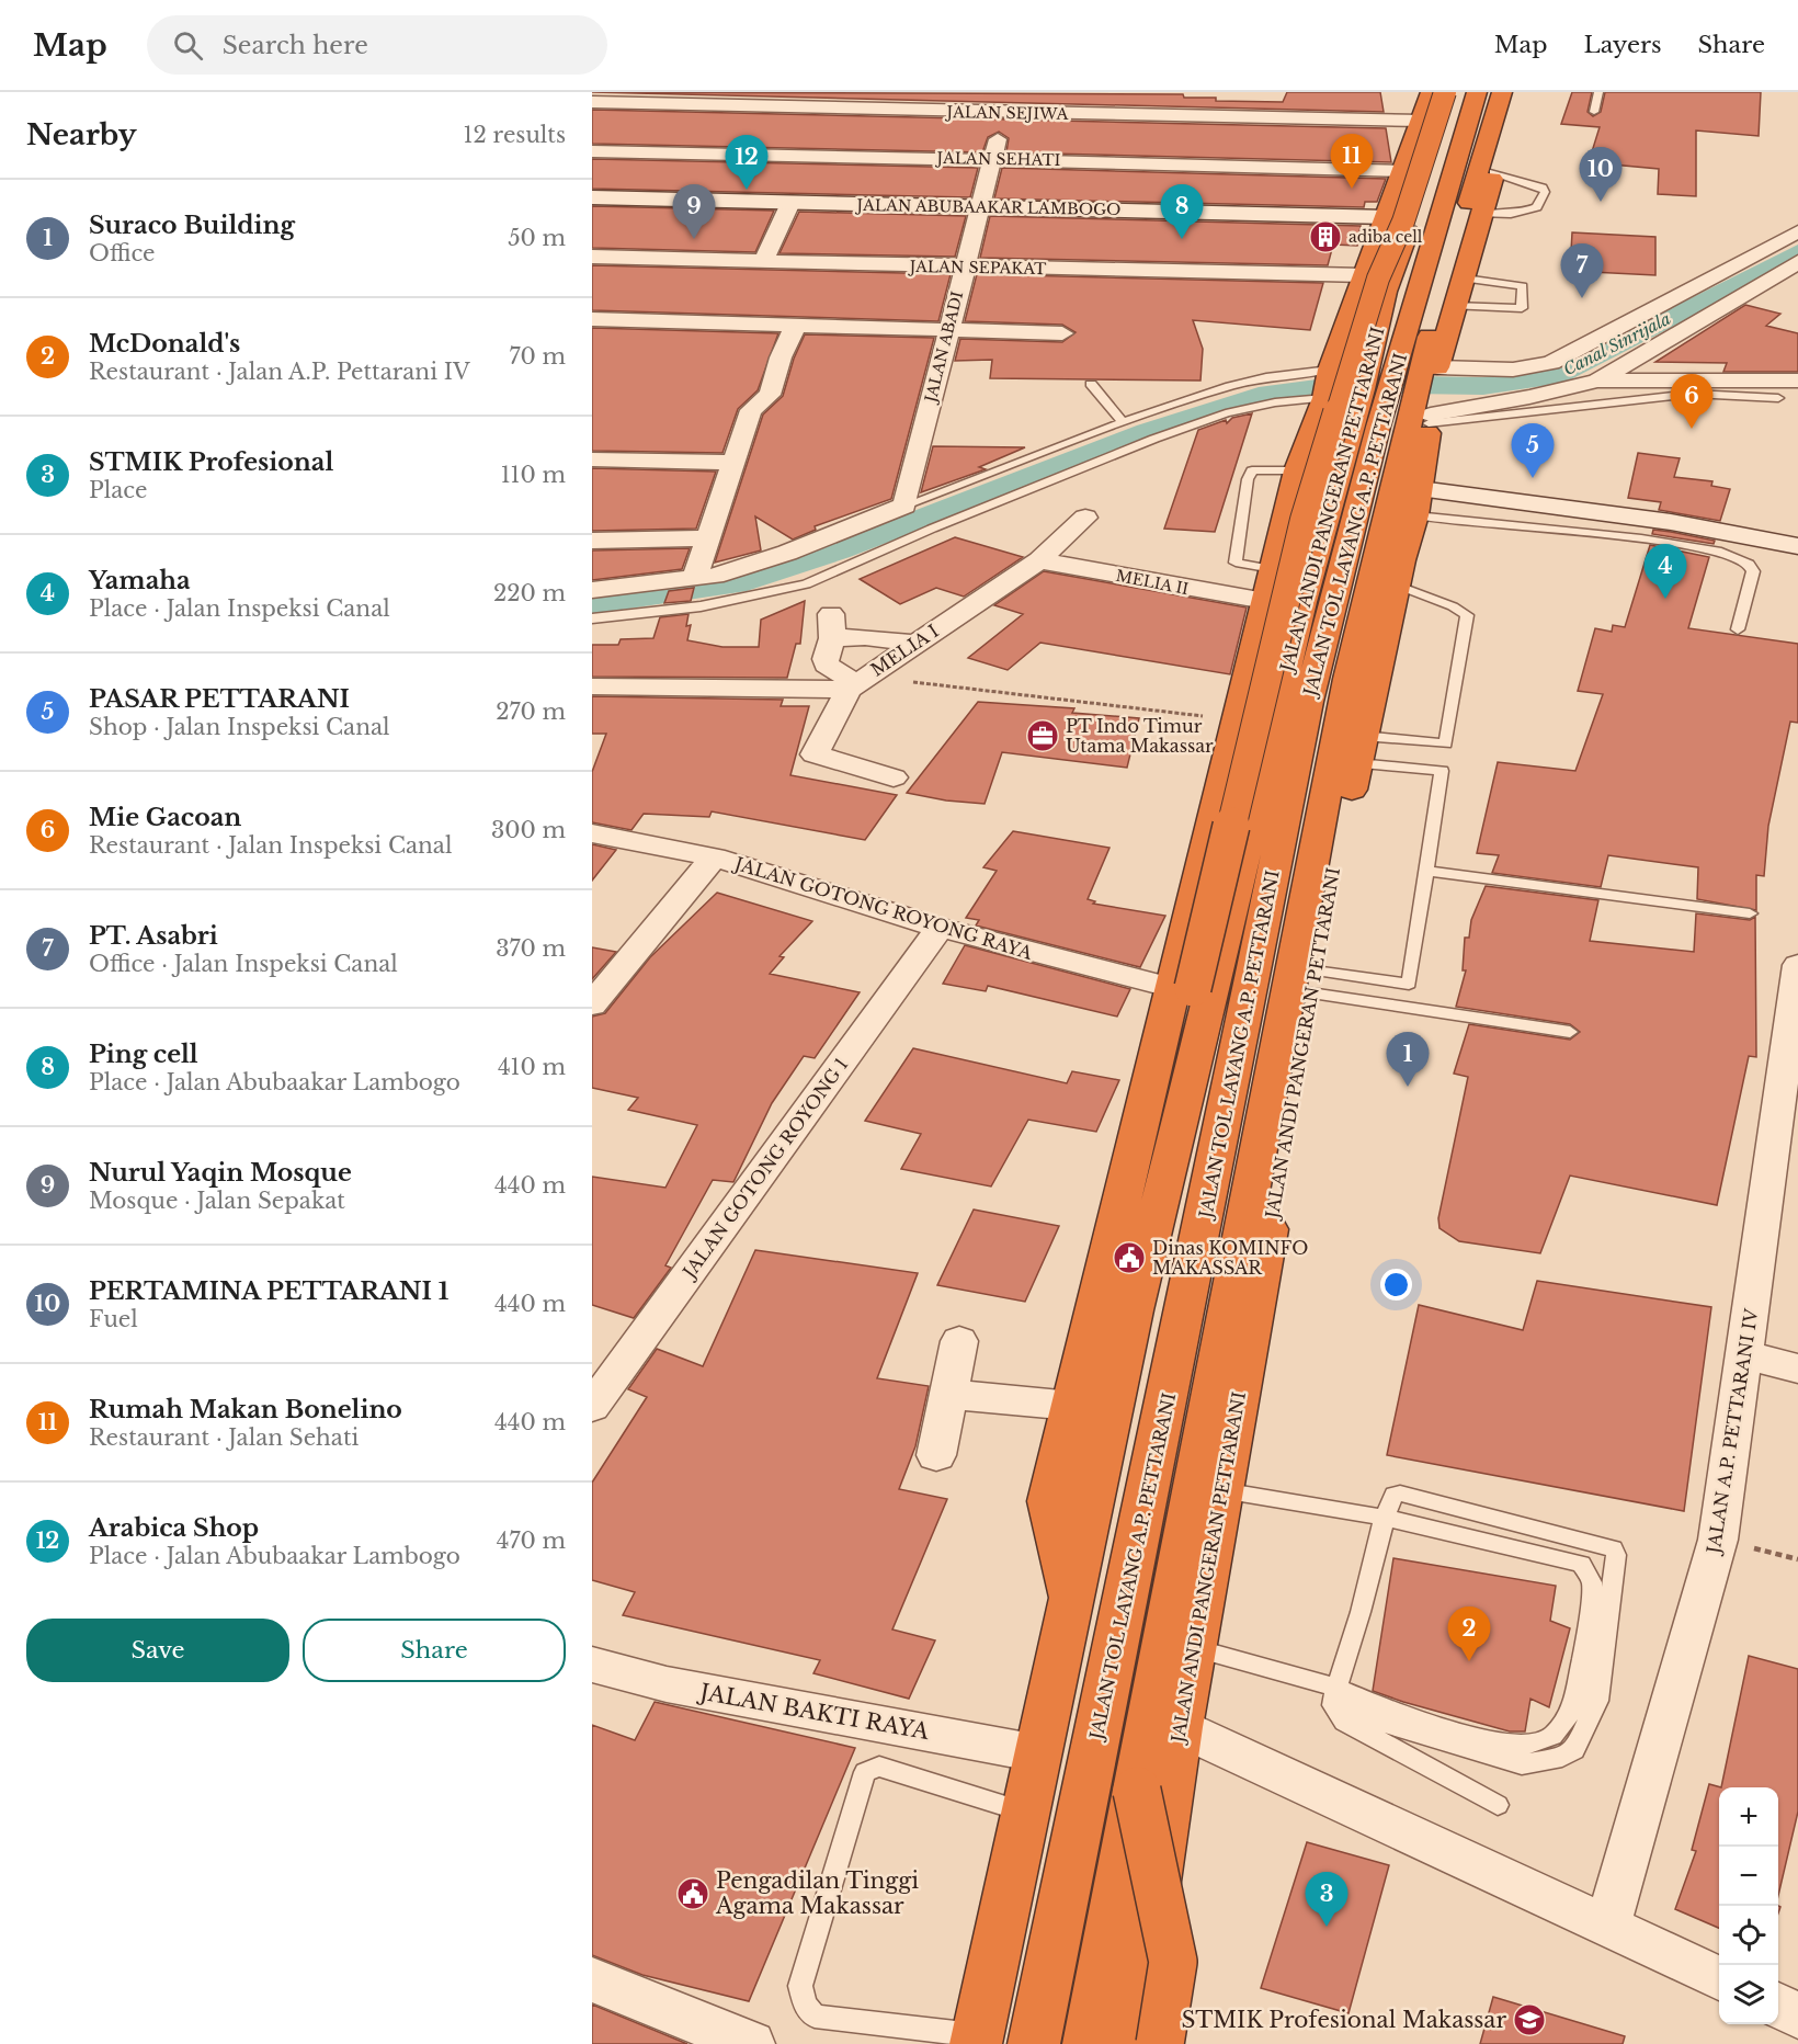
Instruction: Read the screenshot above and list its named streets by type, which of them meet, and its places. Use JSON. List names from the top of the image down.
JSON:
{
  "streets": {
    "highway": ["JALAN ANDI PANGERAN PETTARANI", "JALAN TOL LAYANG A.P. PETTARANI"],
    "street": [
      "JALAN SEJIWA",
      "JALAN SEHATI",
      "JALAN ABUBAAKAR LAMBOGO",
      "JALAN SEPAKAT",
      "JALAN ABADI",
      "MELIA II",
      "MELIA I",
      "JALAN GOTONG ROYONG RAYA",
      "JALAN GOTONG ROYONG 1",
      "JALAN A.P. PETTARANI IV",
      "JALAN BAKTI RAYA"
    ]
  },
  "crossings": [
    ["JALAN SEJIWA", "JALAN ABADI"],
    ["JALAN SEJIWA", "JALAN ANDI PANGERAN PETTARANI"],
    ["JALAN SEHATI", "JALAN ABADI"],
    ["JALAN SEHATI", "JALAN ANDI PANGERAN PETTARANI"],
    ["JALAN ABUBAAKAR LAMBOGO", "JALAN ABADI"],
    ["JALAN ABUBAAKAR LAMBOGO", "JALAN ANDI PANGERAN PETTARANI"],
    ["JALAN SEPAKAT", "JALAN ABADI"],
    ["JALAN SEPAKAT", "JALAN ANDI PANGERAN PETTARANI"],
    ["JALAN ANDI PANGERAN PETTARANI", "MELIA II"],
    ["JALAN ANDI PANGERAN PETTARANI", "JALAN GOTONG ROYONG RAYA"],
    ["JALAN ANDI PANGERAN PETTARANI", "JALAN BAKTI RAYA"],
    ["MELIA II", "MELIA I"],
    ["JALAN GOTONG ROYONG RAYA", "JALAN GOTONG ROYONG 1"]
  ],
  "water": ["Canal Sinrijala"],
  "places": {
    "building": ["adiba cell"],
    "office": ["PT Indo Timur Utama Makassar"],
    "public building": ["Dinas KOMINFO MAKASSAR", "Pengadilan Tinggi Agama Makassar"],
    "school or university": ["STMIK Profesional Makassar"]
  },
  "page": {
    "header": "Map",
    "search": "Search here",
    "nav": ["Map", "Layers", "Share"],
    "heading": ["Nearby", "12 results"],
    "pins": [
      "11",
      "12",
      "10",
      "8",
      "9",
      "7",
      "6",
      "5",
      "4",
      "1",
      "2",
      "3"
    ],
    "list": [
      {
        "mark": "1",
        "name": "Suraco Building",
        "note": "Office",
        "value": "50 m"
      },
      {
        "mark": "2",
        "name": "McDonald's",
        "note": "Restaurant · Jalan A.P. Pettarani IV",
        "value": "70 m"
      },
      {
        "mark": "3",
        "name": "STMIK Profesional",
        "note": "Place",
        "value": "110 m"
      },
      {
        "mark": "4",
        "name": "Yamaha",
        "note": "Place · Jalan Inspeksi Canal",
        "value": "220 m"
      },
      {
        "mark": "5",
        "name": "PASAR PETTARANI",
        "note": "Shop · Jalan Inspeksi Canal",
        "value": "270 m"
      },
      {
        "mark": "6",
        "name": "Mie Gacoan",
        "note": "Restaurant · Jalan Inspeksi Canal",
        "value": "300 m"
      },
      {
        "mark": "7",
        "name": "PT. Asabri",
        "note": "Office · Jalan Inspeksi Canal",
        "value": "370 m"
      },
      {
        "mark": "8",
        "name": "Ping cell",
        "note": "Place · Jalan Abubaakar Lambogo",
        "value": "410 m"
      },
      {
        "mark": "9",
        "name": "Nurul Yaqin Mosque",
        "note": "Mosque · Jalan Sepakat",
        "value": "440 m"
      },
      {
        "mark": "10",
        "name": "PERTAMINA PETTARANI 1",
        "note": "Fuel",
        "value": "440 m"
      },
      {
        "mark": "11",
        "name": "Rumah Makan Bonelino",
        "note": "Restaurant · Jalan Sehati",
        "value": "440 m"
      },
      {
        "mark": "12",
        "name": "Arabica Shop",
        "note": "Place · Jalan Abubaakar Lambogo",
        "value": "470 m"
      }
    ],
    "buttons": ["Save", "Share"],
    "map_buttons": ["+", "−"]
  }
}
